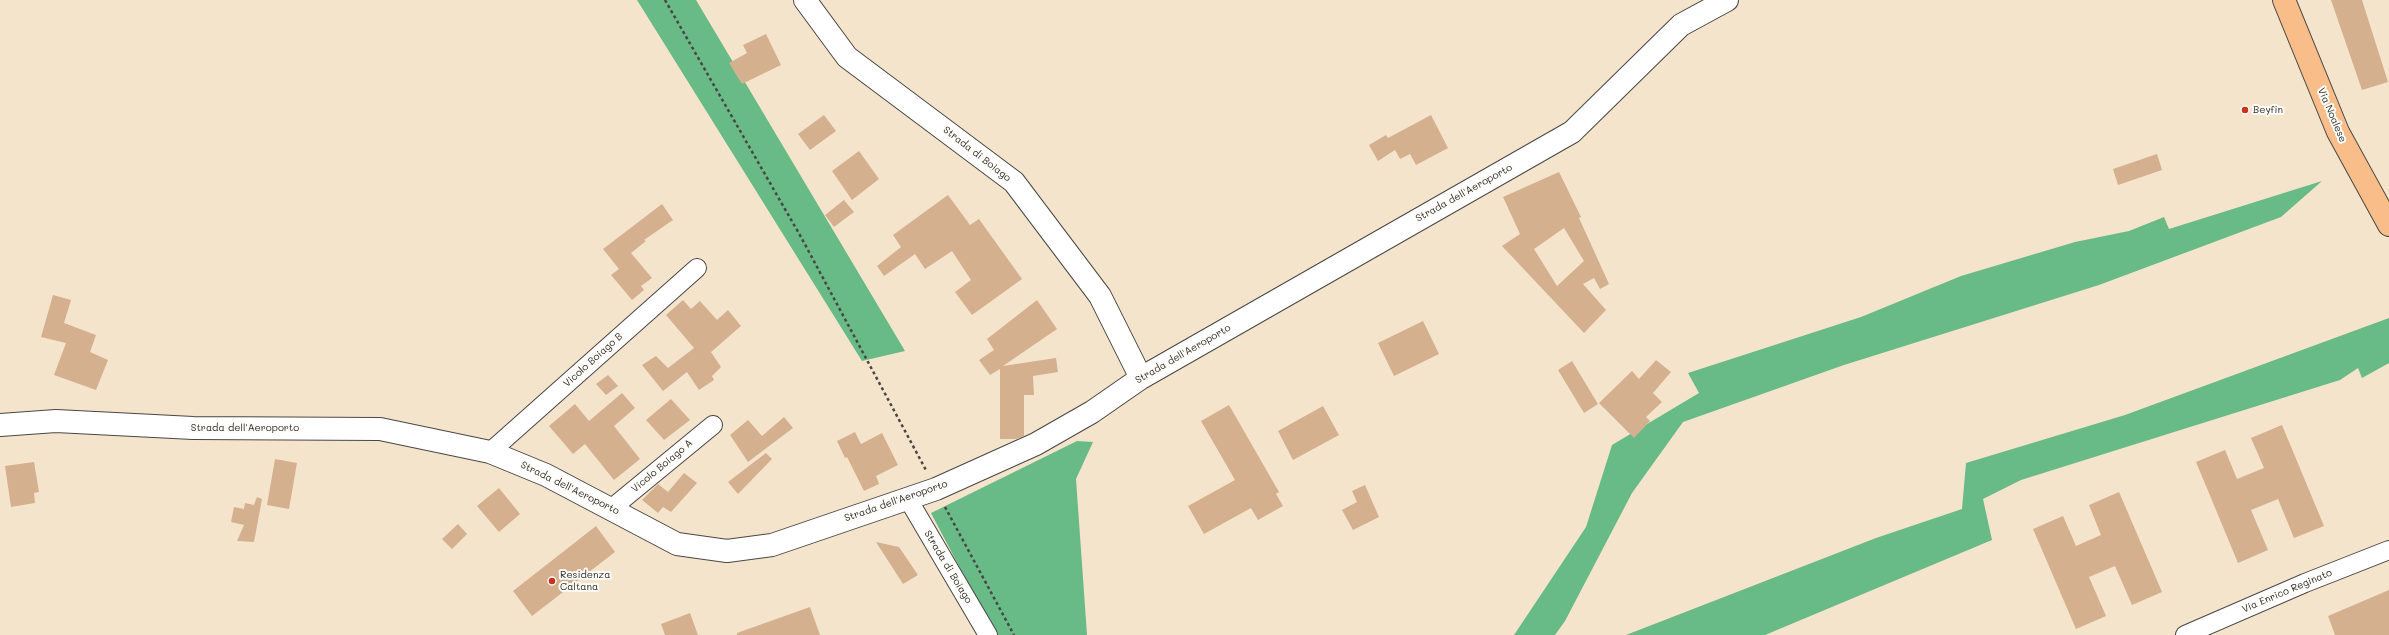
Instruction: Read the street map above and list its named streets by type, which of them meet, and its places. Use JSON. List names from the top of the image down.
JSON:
{
  "streets": {
    "main road": ["Via Noalese"],
    "street": [
      "Strada di Boiago",
      "Strada dell'Aeroporto",
      "Vicolo Boiago B",
      "Vicolo Boiago A",
      "Via Enrico Reginato"
    ]
  },
  "crossings": [
    ["Strada di Boiago", "Strada dell'Aeroporto"],
    ["Strada dell'Aeroporto", "Vicolo Boiago B"],
    ["Strada dell'Aeroporto", "Vicolo Boiago A"]
  ],
  "places": ["Beyfin", "Residenza Caltana"]
}
